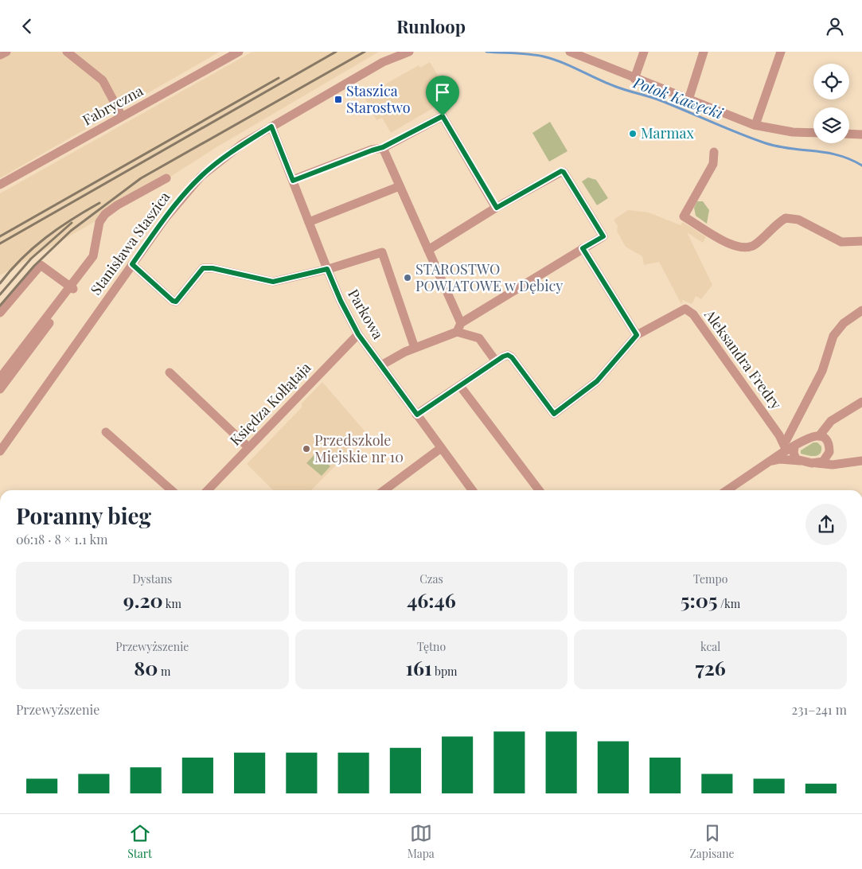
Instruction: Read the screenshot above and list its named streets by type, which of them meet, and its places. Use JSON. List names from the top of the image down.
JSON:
{
  "streets": {
    "street": [
      "Fabryczna",
      "Stanisława Staszica",
      "Parkowa",
      "Aleksandra Fredry",
      "Księdza Kołłątaja"
    ]
  },
  "crossings": [
    ["Stanisława Staszica", "Parkowa"],
    ["Parkowa", "Aleksandra Fredry"],
    ["Parkowa", "Księdza Kołłątaja"]
  ],
  "water": ["Potok Kawęcki"],
  "places": {
    "transit": ["Staszica Starostwo"],
    "other": ["Marmax", "STAROSTWO POWIATOWE w Dębicy", "Przedszkole Miejskie nr 10"]
  },
  "page": {
    "header": "Runloop",
    "heading": ["Poranny bieg", "06:18 · 8 × 1.1 km"],
    "stats": [
      ["Dystans", "9.20 km"],
      ["Czas", "46:46"],
      ["Tempo", "5:05 /km"],
      ["Przewyższenie", "80 m"],
      ["Tętno", "161 bpm"],
      ["kcal", "726"]
    ],
    "chart": ["Przewyższenie", "231–241 m"],
    "tabs": ["Start", "Mapa", "Zapisane"]
  }
}
